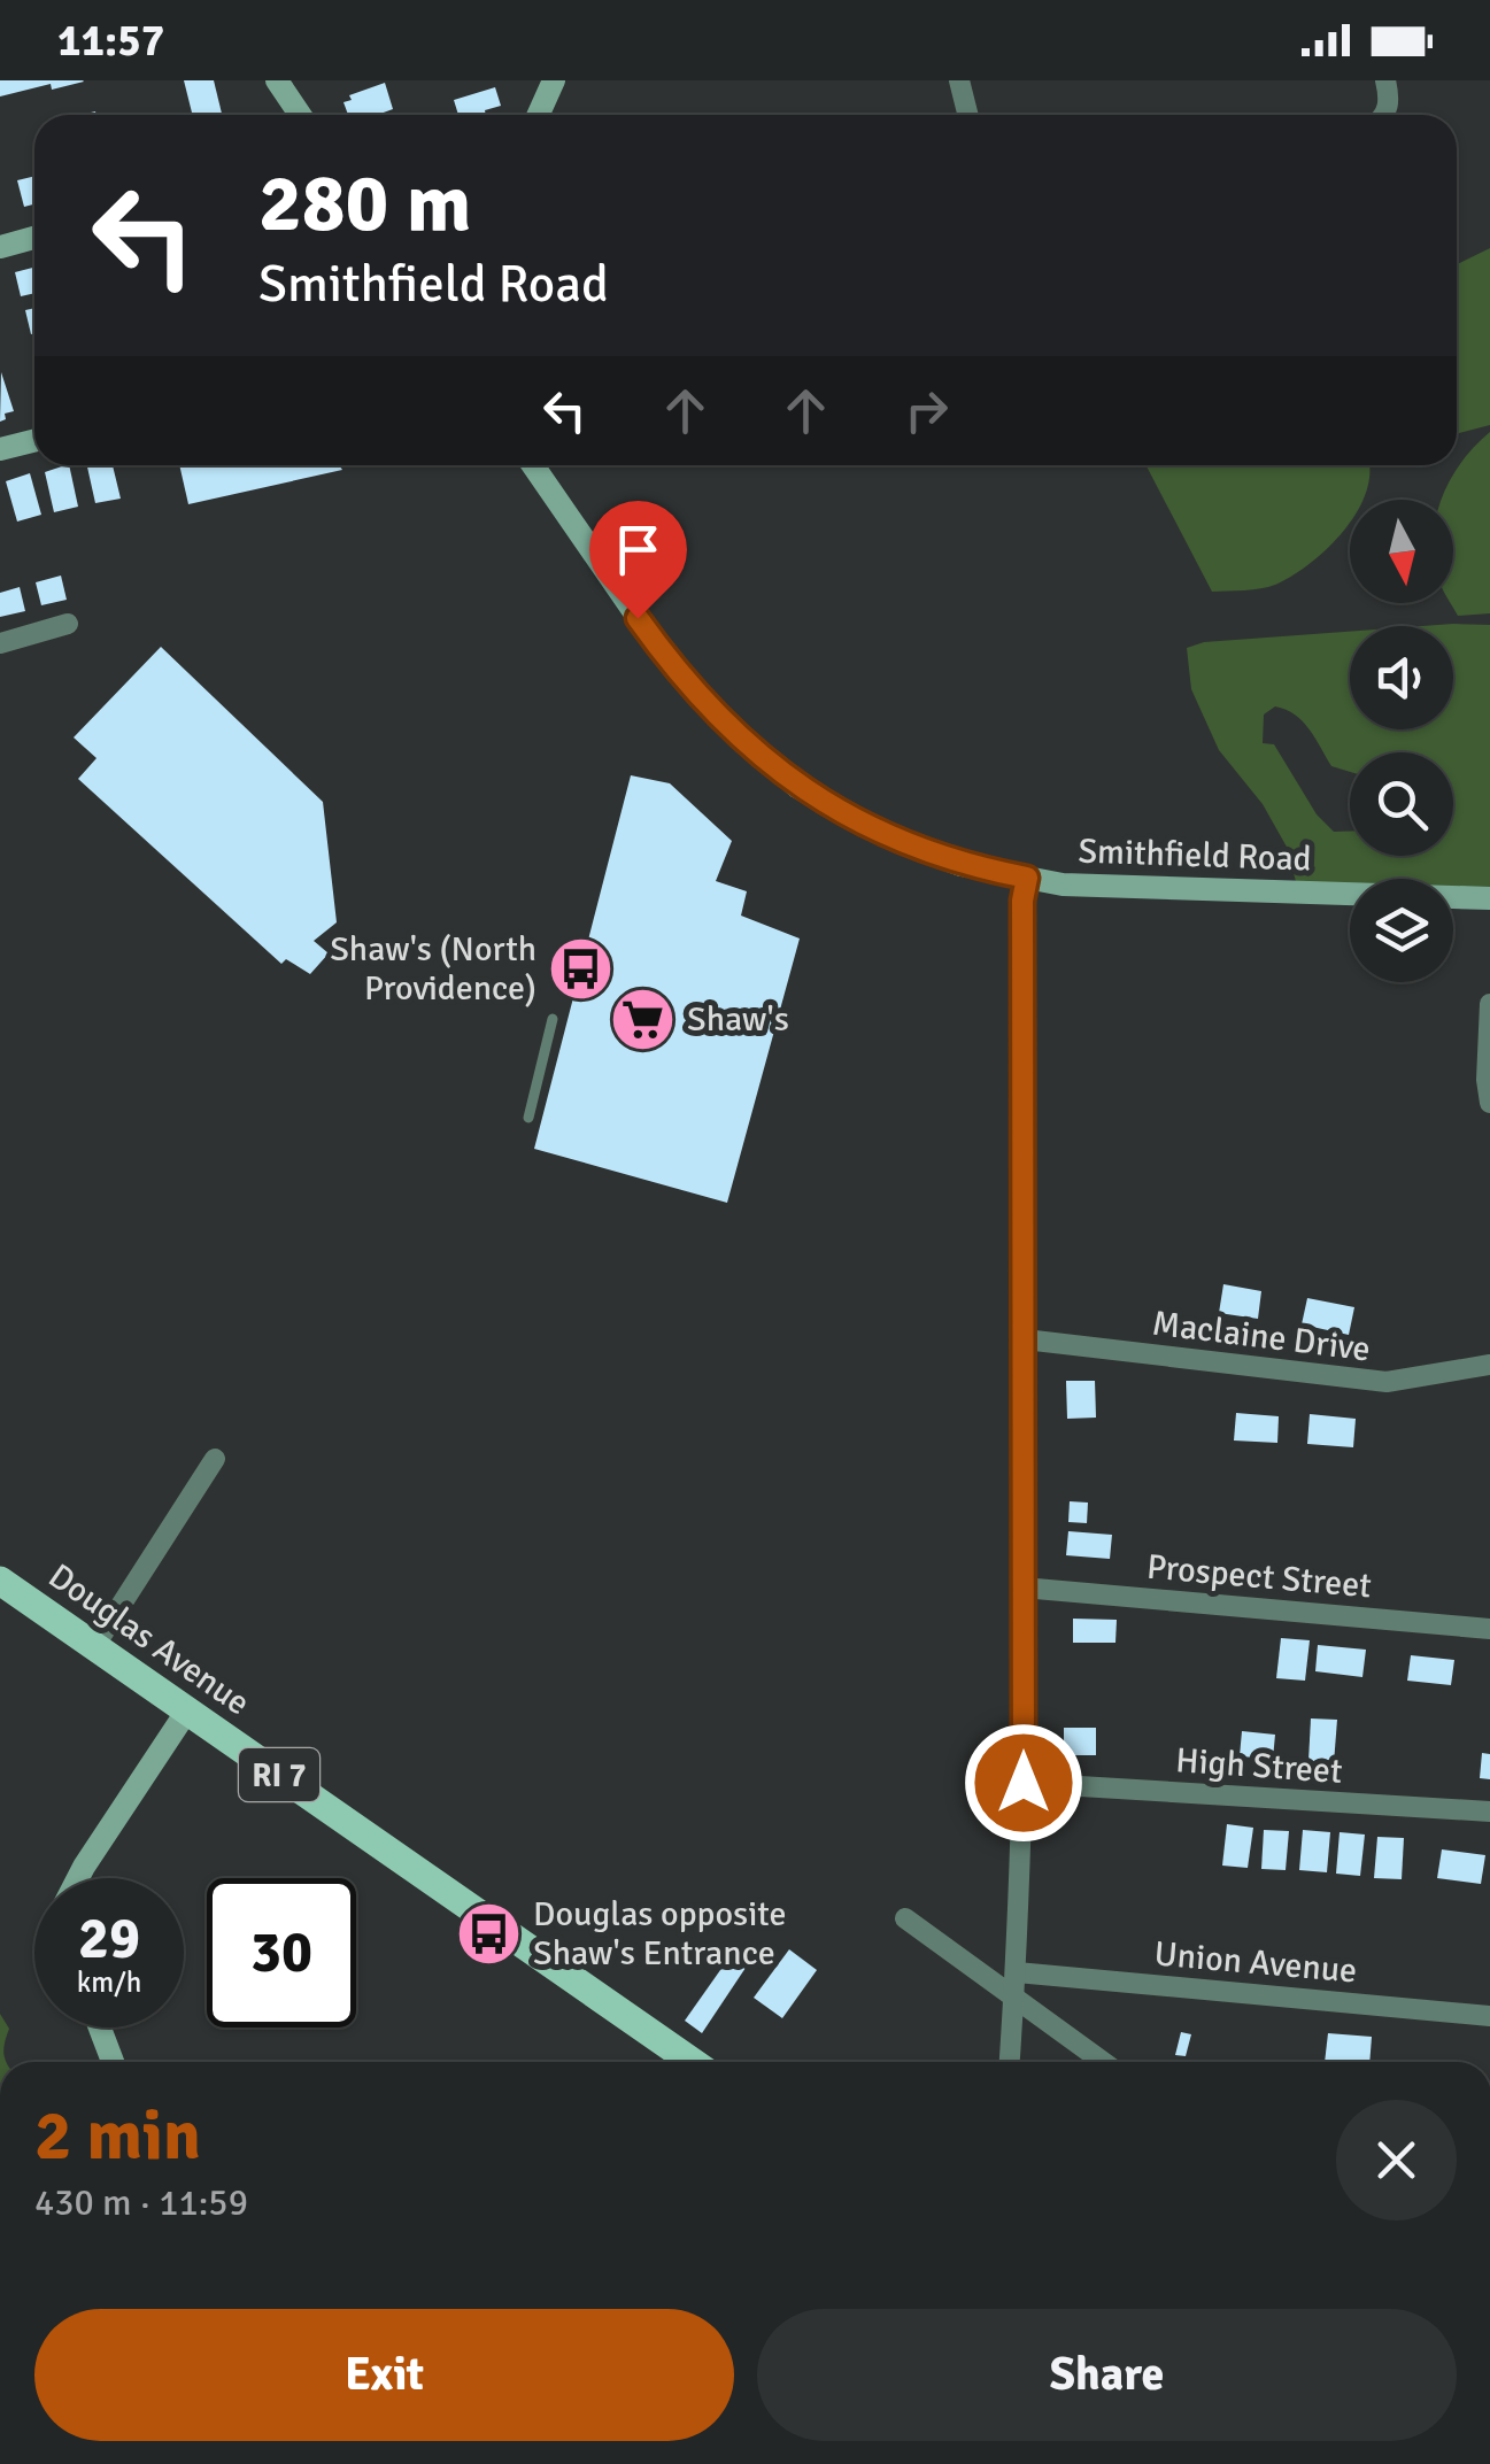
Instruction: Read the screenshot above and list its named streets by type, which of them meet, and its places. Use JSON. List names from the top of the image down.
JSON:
{
  "streets": {
    "main road": ["Smithfield Road", "Douglas Avenue", "RI 7"],
    "street": [
      "Maclaine Drive",
      "Prospect Street",
      "High Street",
      "Union Avenue"
    ]
  },
  "places": {
    "bus stop": ["Shaw's (North Providence)", "Douglas opposite Shaw's Entrance"],
    "supermarket": ["Shaw's"]
  },
  "north": "bottom",
  "page": {
    "status": "11:57",
    "turn": ["280 m", "Smithfield Road"],
    "speed": "29 km/h",
    "limit": "30",
    "heading": ["2 min", "430 m · 11:59"],
    "buttons": ["Exit", "Share"]
  }
}
